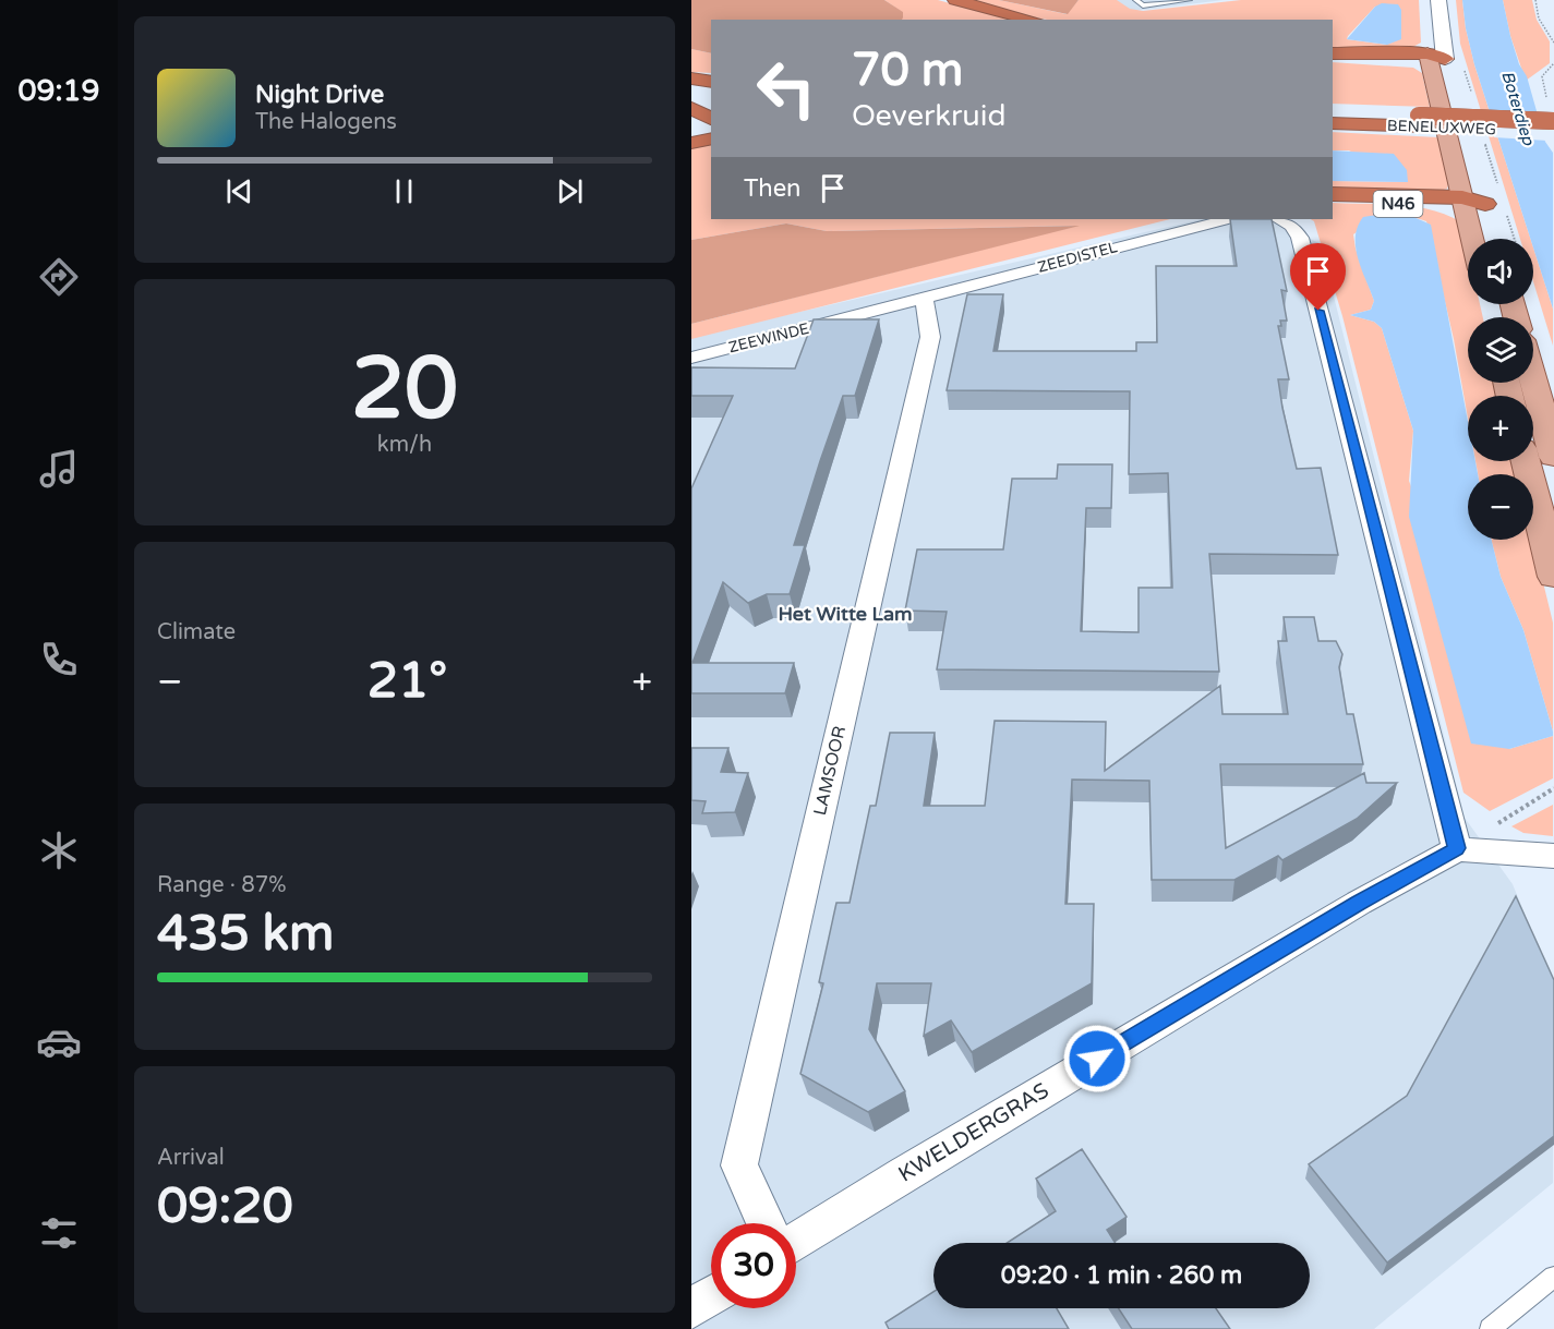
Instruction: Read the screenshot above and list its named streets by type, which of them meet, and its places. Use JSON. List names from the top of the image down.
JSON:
{
  "streets": {
    "highway": ["BENELUXWEG", "N46"],
    "street": [
      "ZEEDISTEL",
      "ZEEWINDE",
      "LAMSOOR",
      "KWELDERGRAS"
    ]
  },
  "crossings": [
    ["ZEEDISTEL", "ZEEWINDE"],
    ["ZEEDISTEL", "LAMSOOR"],
    ["ZEEWINDE", "LAMSOOR"]
  ],
  "districts": ["Het Witte Lam"],
  "water": ["Boterdiep"],
  "page": {
    "tabs": "09:19",
    "turn": ["70 m", "Oeverkruid"],
    "song": ["Night Drive", "The Halogens"],
    "then": "Then",
    "map_buttons": ["+", "−"],
    "tile": [
      ["20", "km/h"],
      "Climate",
      ["Range · 87%", "435 km"],
      ["Arrival", "09:20"]
    ],
    "heat": ["−", "21°", "+"],
    "limit": "30",
    "trip": "09:20 · 1 min · 260 m"
  }
}
